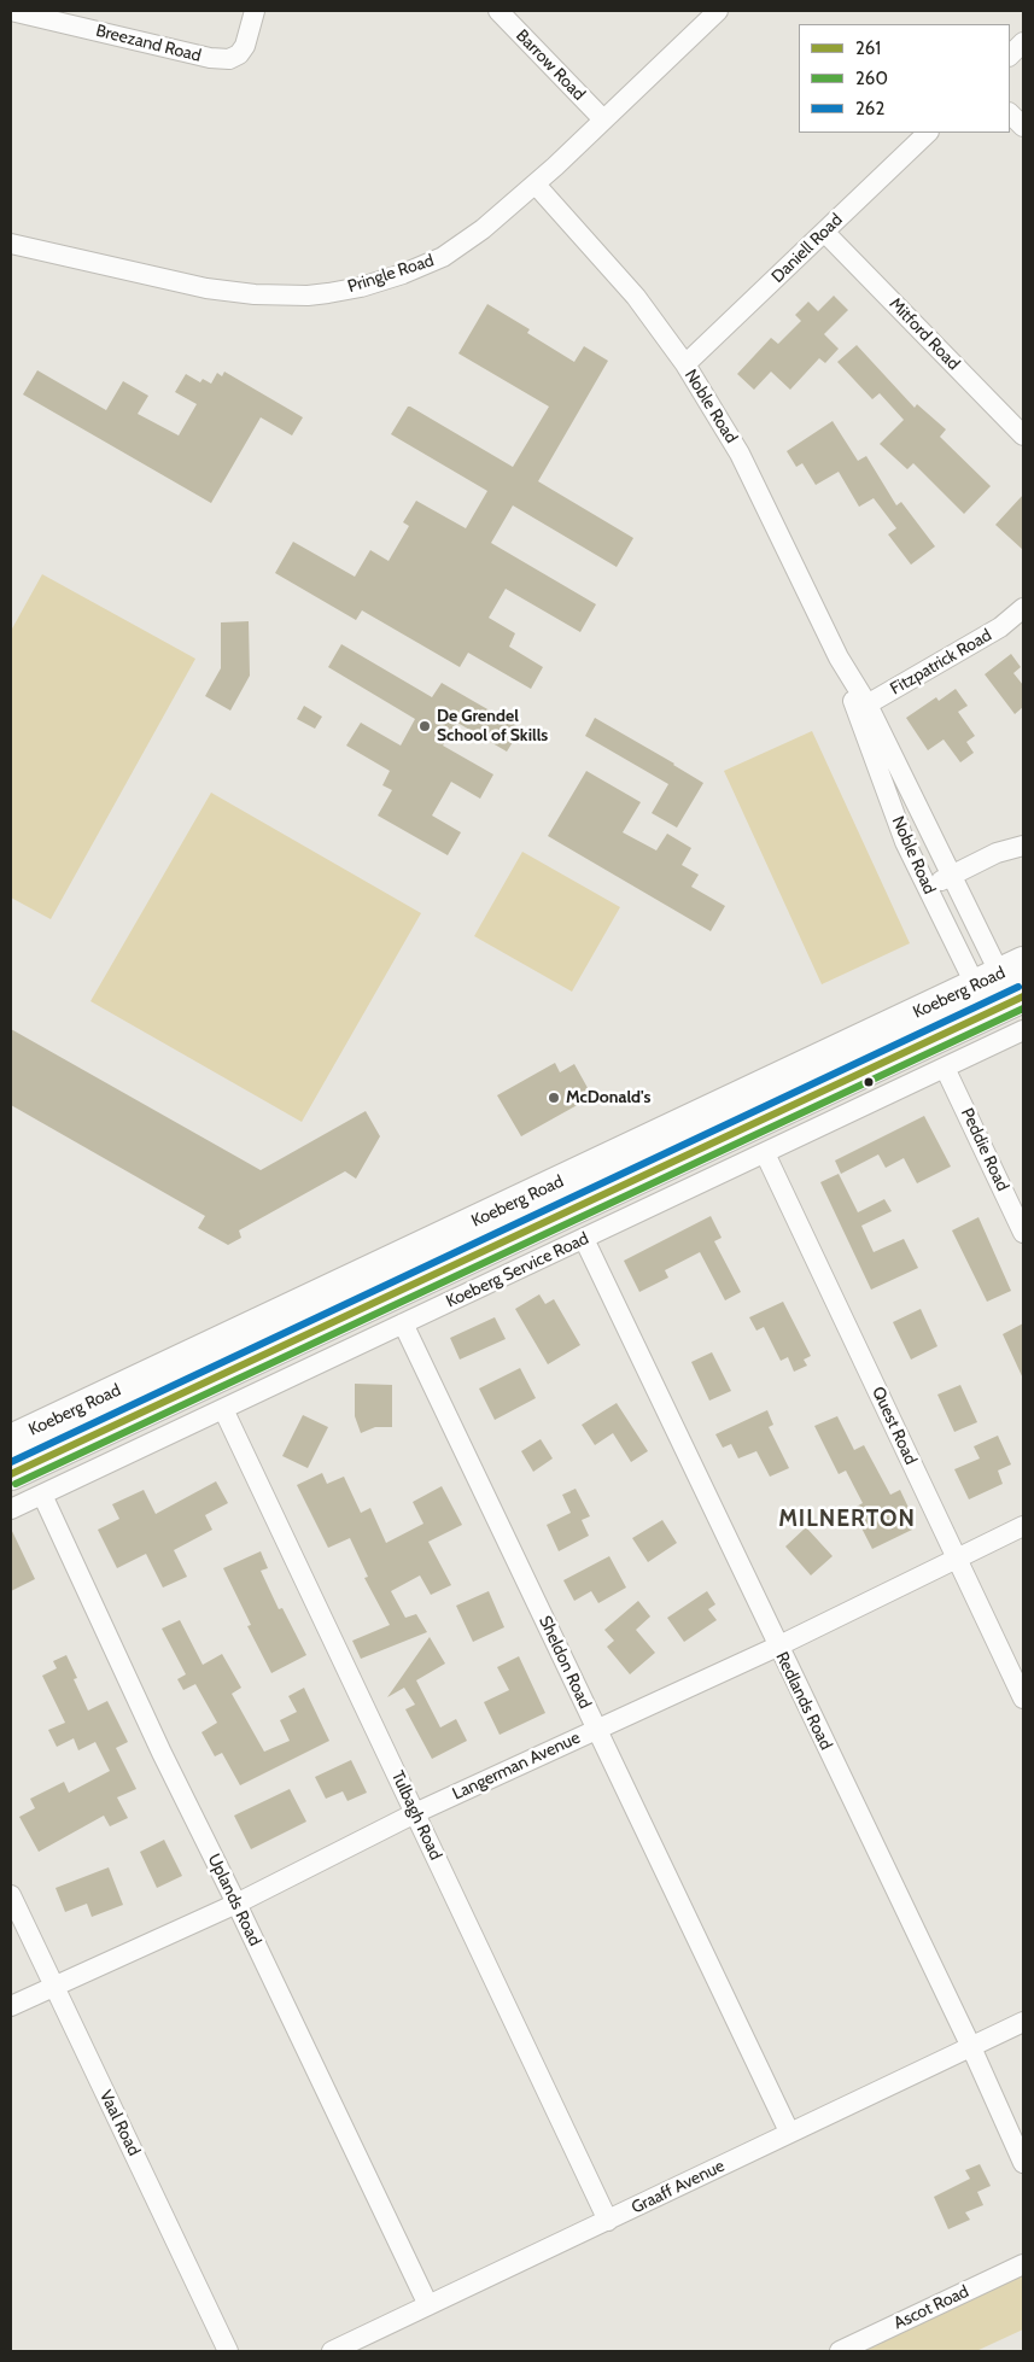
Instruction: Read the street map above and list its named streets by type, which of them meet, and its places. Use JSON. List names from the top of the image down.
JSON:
{
  "streets": {
    "main road": ["Koeberg Road"],
    "street": [
      "Breezand Road",
      "Barrow Road",
      "Daniell Road",
      "Pringle Road",
      "Mitford Road",
      "Noble Road",
      "Fitzpatrick Road",
      "Peddie Road",
      "Koeberg Service Road",
      "Quest Road",
      "Sheldon Road",
      "Redlands Road",
      "Langerman Avenue",
      "Tulbagh Road",
      "Uplands Road",
      "Vaal Road",
      "Graaff Avenue",
      "Ascot Road"
    ]
  },
  "crossings": [
    ["Barrow Road", "Pringle Road"],
    ["Daniell Road", "Mitford Road"],
    ["Daniell Road", "Noble Road"],
    ["Pringle Road", "Noble Road"],
    ["Noble Road", "Fitzpatrick Road"],
    ["Noble Road", "Koeberg Road"],
    ["Peddie Road", "Koeberg Service Road"],
    ["Koeberg Service Road", "Quest Road"],
    ["Koeberg Service Road", "Sheldon Road"],
    ["Koeberg Service Road", "Redlands Road"],
    ["Koeberg Service Road", "Tulbagh Road"],
    ["Koeberg Service Road", "Uplands Road"],
    ["Quest Road", "Langerman Avenue"],
    ["Sheldon Road", "Langerman Avenue"],
    ["Sheldon Road", "Graaff Avenue"],
    ["Redlands Road", "Langerman Avenue"],
    ["Redlands Road", "Graaff Avenue"],
    ["Langerman Avenue", "Tulbagh Road"],
    ["Langerman Avenue", "Uplands Road"],
    ["Langerman Avenue", "Vaal Road"],
    ["Tulbagh Road", "Graaff Avenue"],
    ["Uplands Road", "Graaff Avenue"]
  ],
  "districts": ["MILNERTON"],
  "places": ["De Grendel School of Skills", "McDonald's"],
  "lines": ["transit line 262", "transit line 261", "transit line 260"],
  "legend": ["261", "260", "262"]
}
